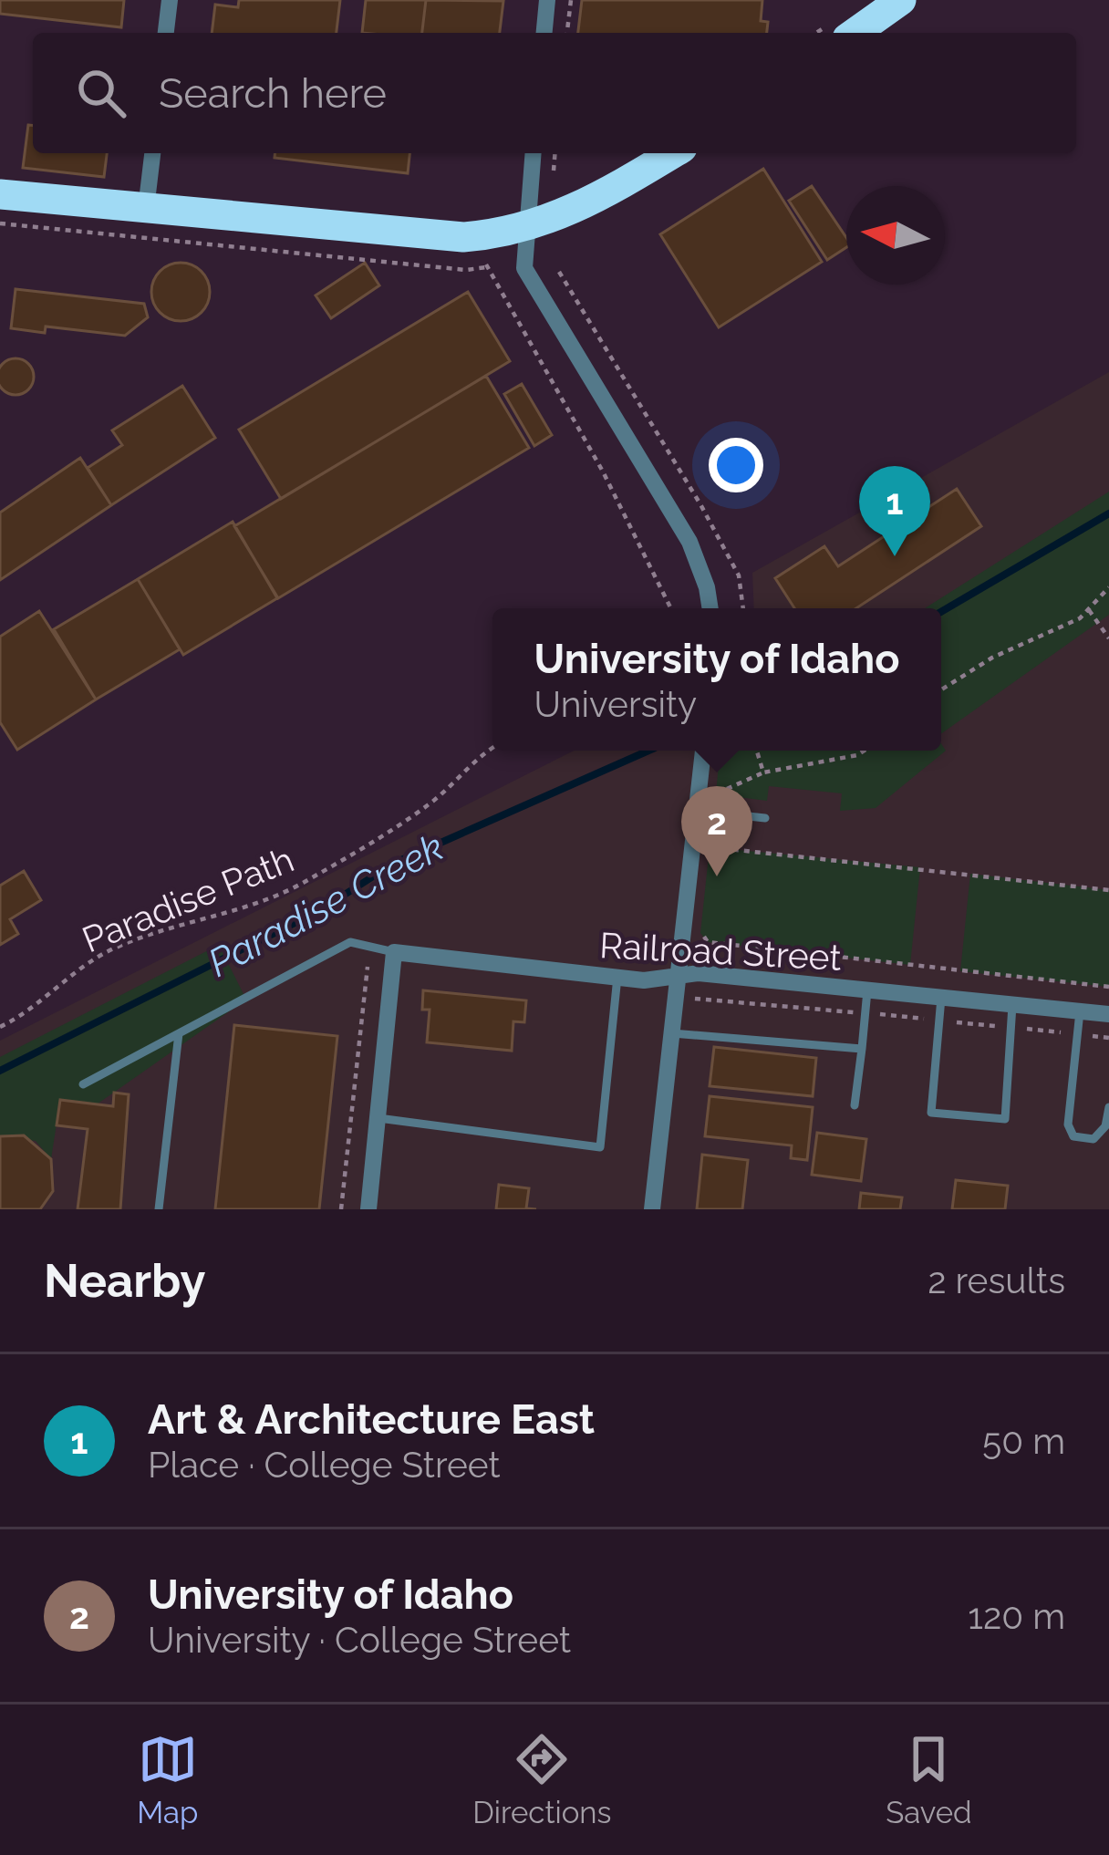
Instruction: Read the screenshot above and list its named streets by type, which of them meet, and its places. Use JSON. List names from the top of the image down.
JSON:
{
  "streets": {
    "street": ["Railroad Street"],
    "path": ["Paradise Path"]
  },
  "water": ["Paradise Creek"],
  "north": "left",
  "page": {
    "search": "Search here",
    "pins": ["1", "2"],
    "popup": ["University of Idaho", "University"],
    "heading": ["Nearby", "2 results"],
    "list": [
      {
        "mark": "1",
        "name": "Art & Architecture East",
        "note": "Place · College Street",
        "value": "50 m"
      },
      {
        "mark": "2",
        "name": "University of Idaho",
        "note": "University · College Street",
        "value": "120 m"
      }
    ],
    "nav": ["Map", "Directions", "Saved"]
  }
}
